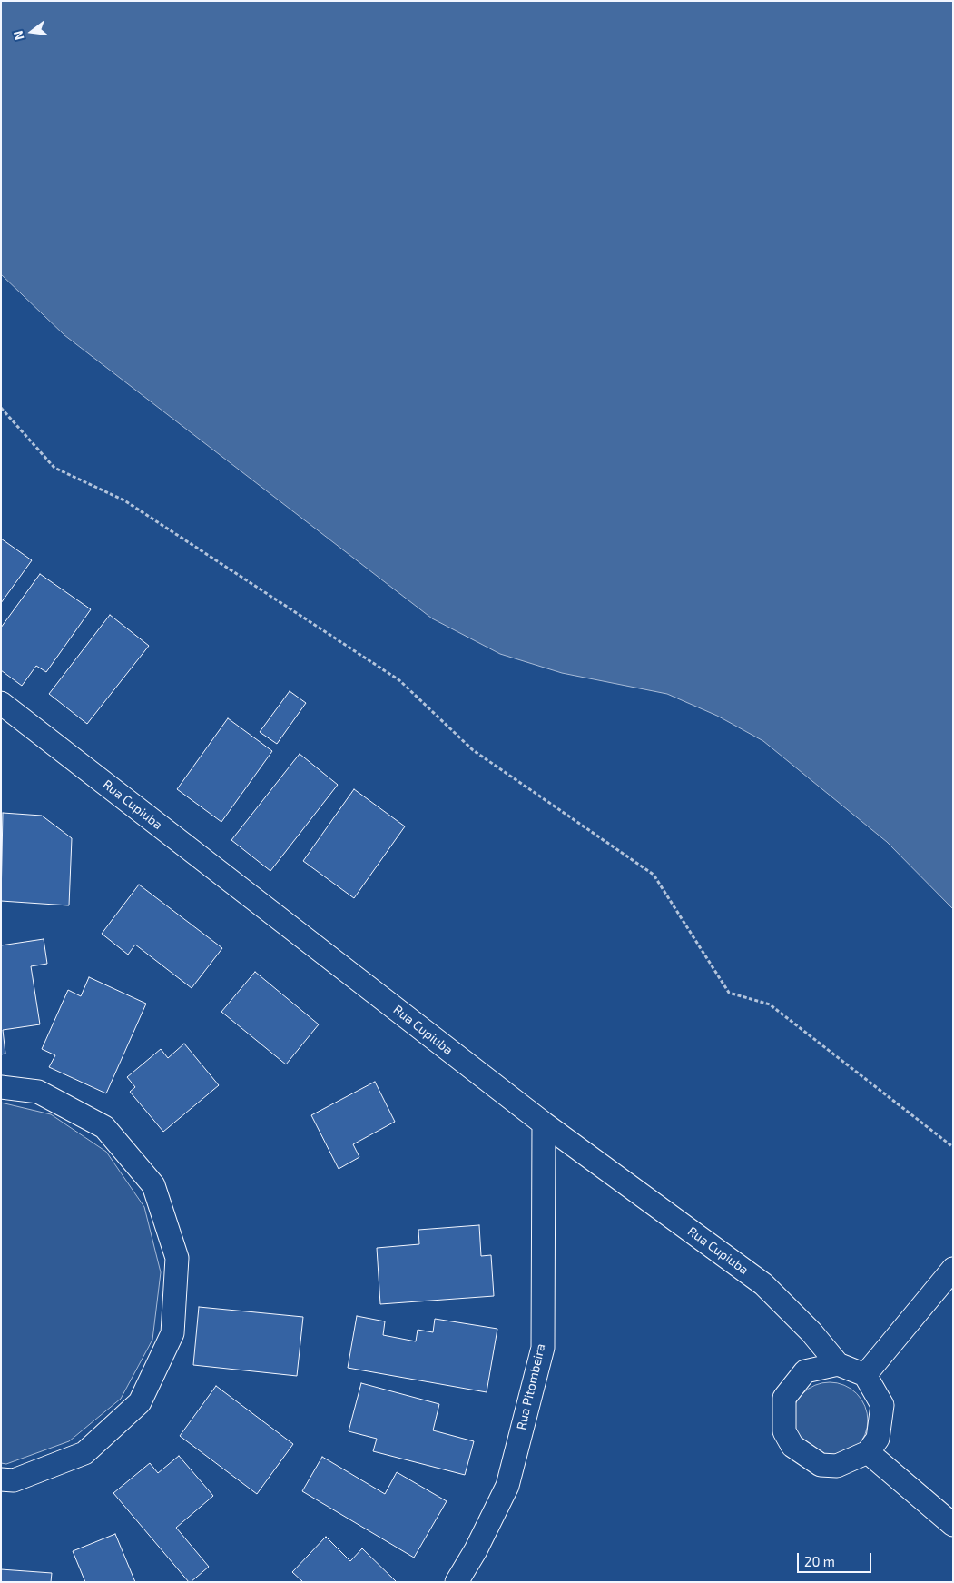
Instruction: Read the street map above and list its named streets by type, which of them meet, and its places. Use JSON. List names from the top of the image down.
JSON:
{
  "streets": {
    "street": ["Rua Cupiuba", "Rua Pitombeira"]
  },
  "crossings": [
    ["Rua Cupiuba", "Rua Pitombeira"]
  ],
  "scale_bar": "20 m",
  "north": "left"
}
